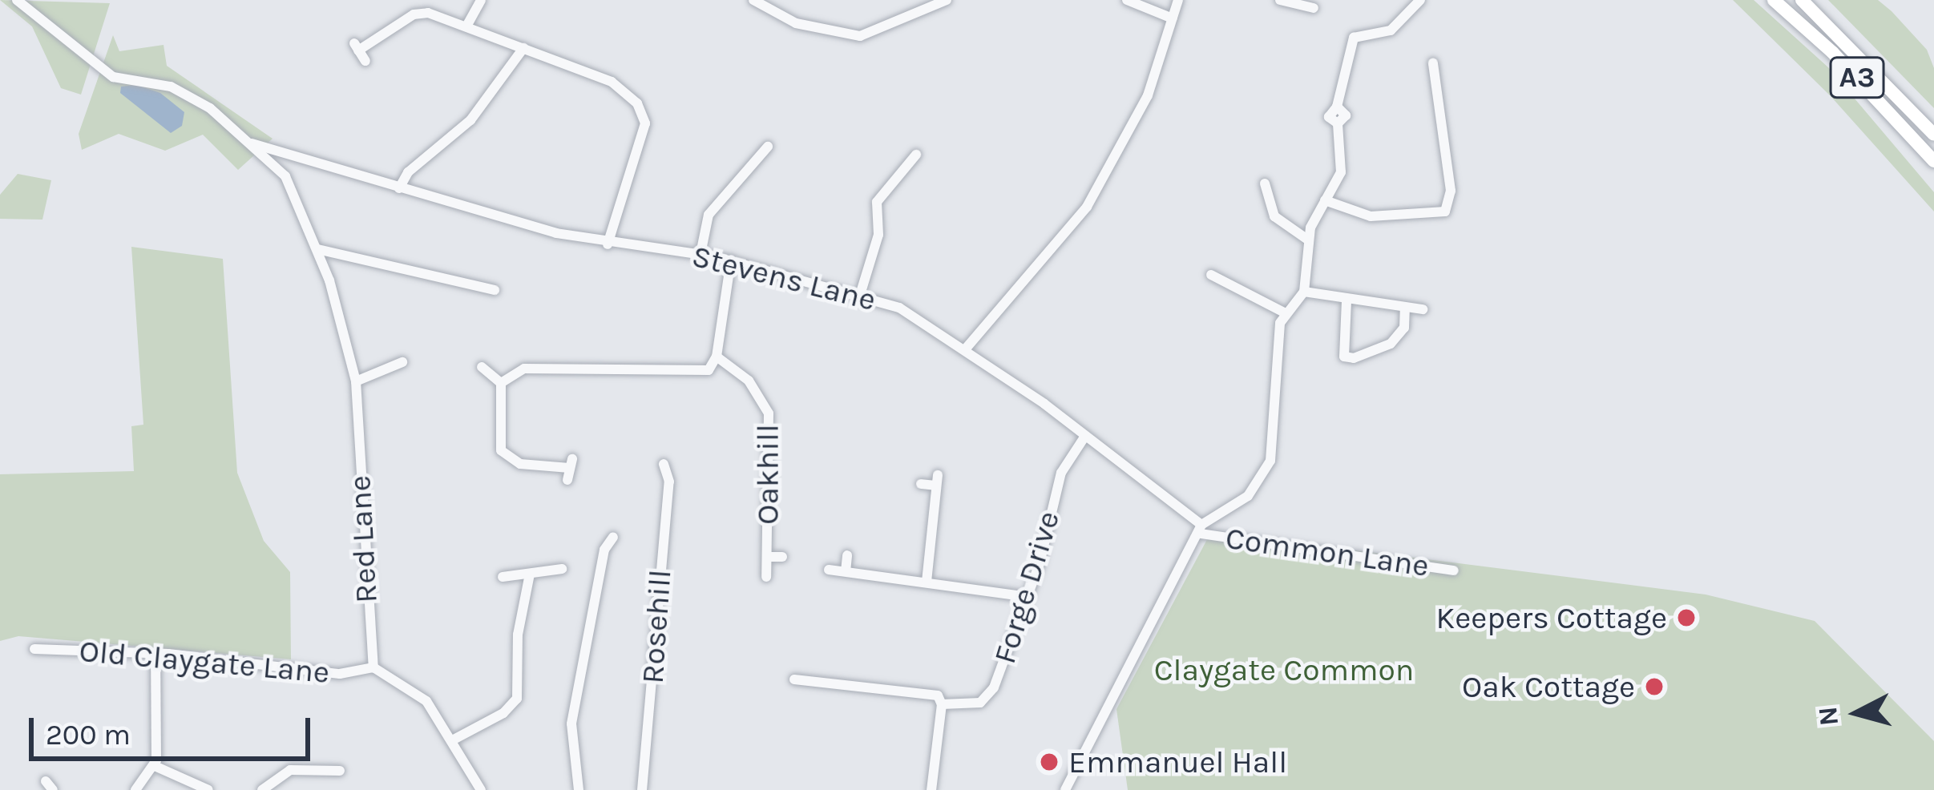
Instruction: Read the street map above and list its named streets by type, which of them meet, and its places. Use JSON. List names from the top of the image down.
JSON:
{
  "streets": {
    "highway": ["A3"],
    "street": [
      "Stevens Lane",
      "Oakhill",
      "Red Lane",
      "Common Lane",
      "Forge Drive",
      "Rosehill",
      "Old Claygate Lane"
    ]
  },
  "crossings": [
    ["Stevens Lane", "Red Lane"],
    ["Stevens Lane", "Common Lane"],
    ["Stevens Lane", "Forge Drive"],
    ["Red Lane", "Old Claygate Lane"]
  ],
  "parks": ["Claygate Common"],
  "places": ["Keepers Cottage", "Oak Cottage", "Emmanuel Hall"],
  "scale_bar": "200 m",
  "north": "left"
}
